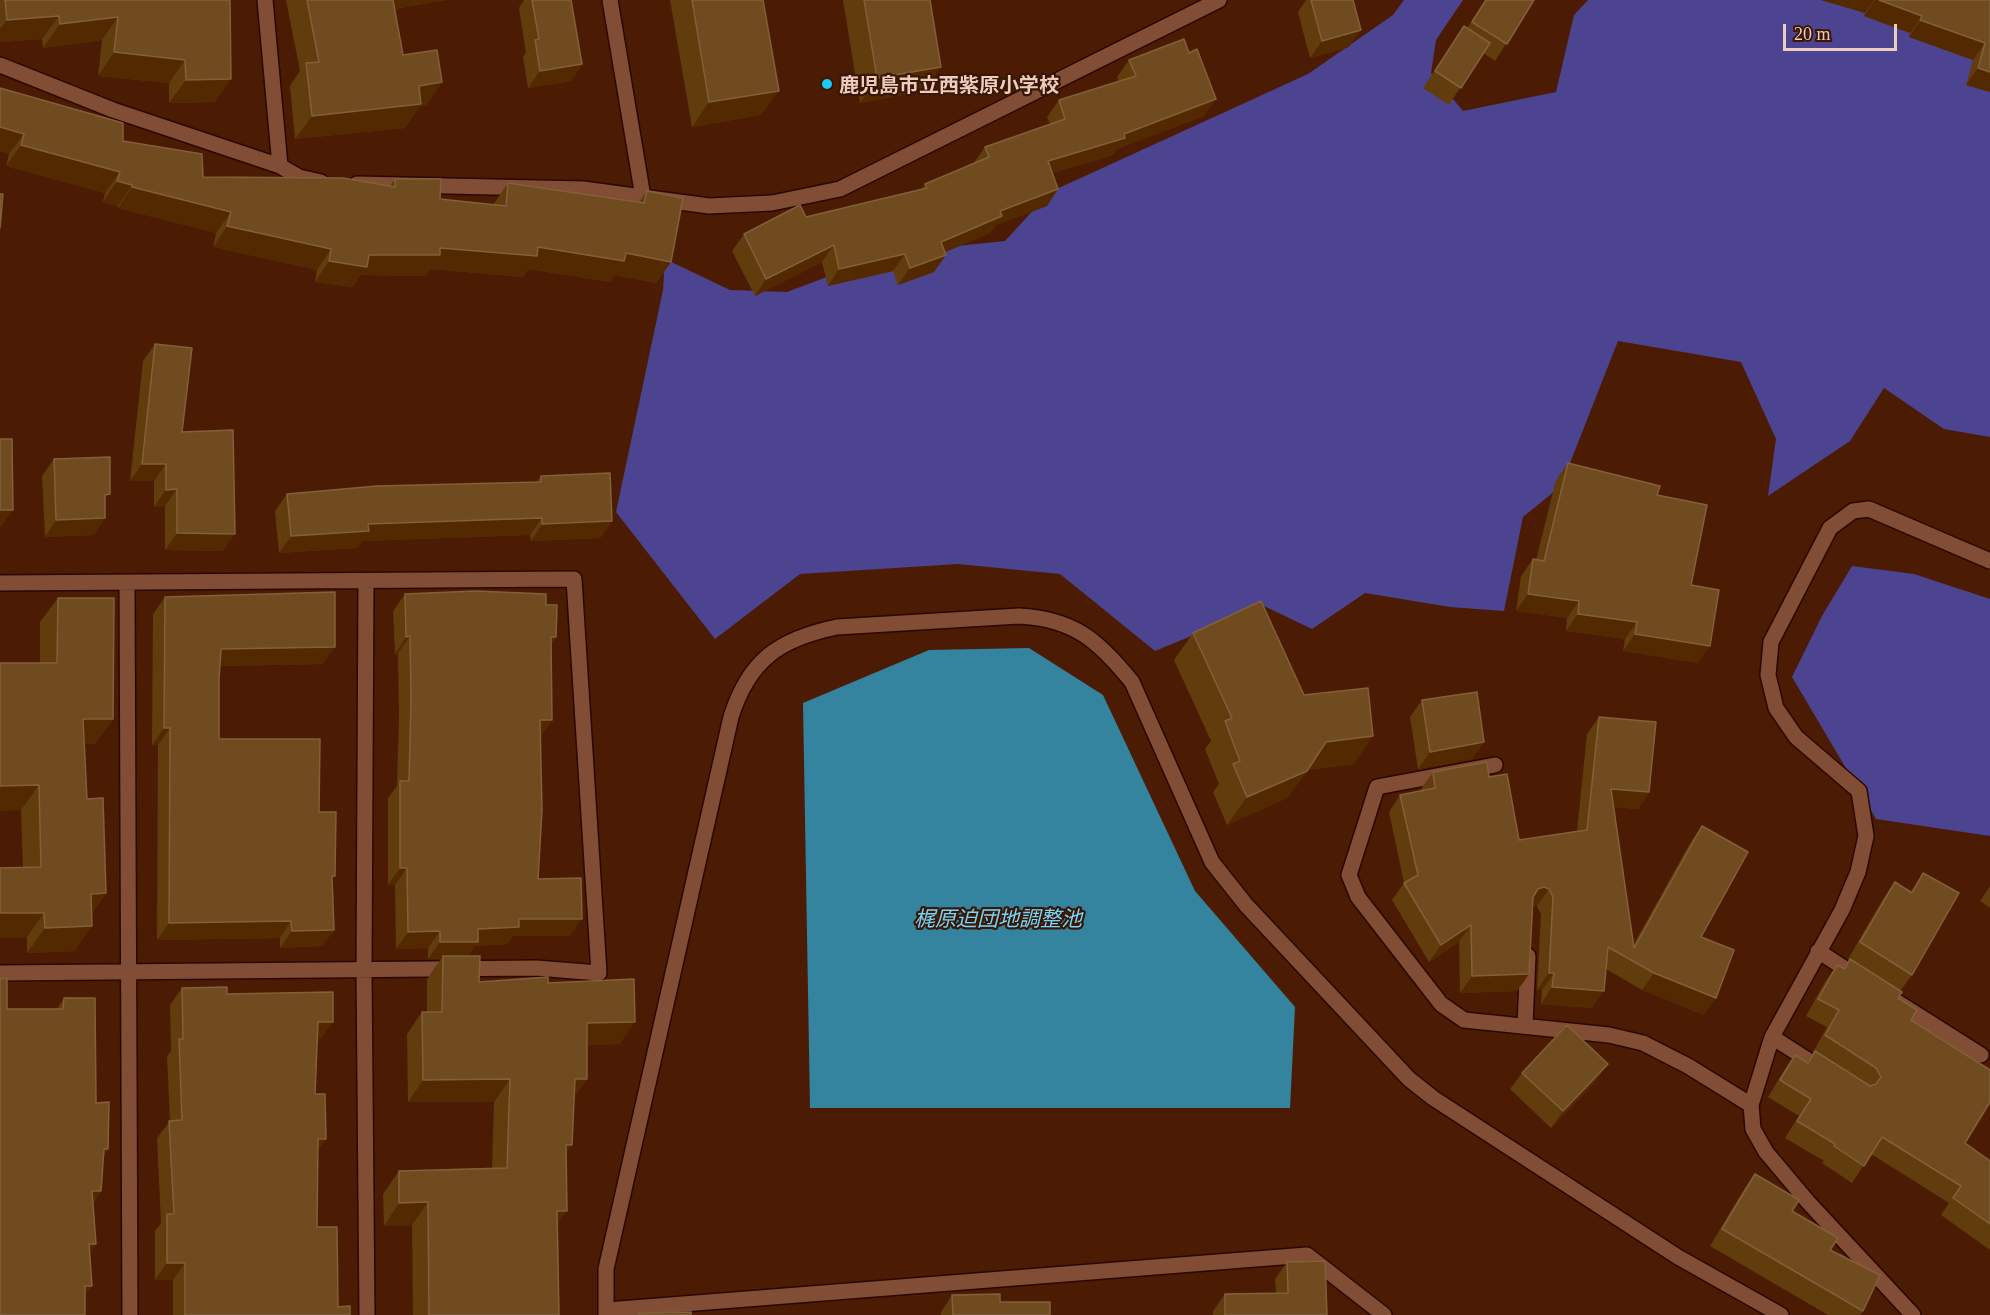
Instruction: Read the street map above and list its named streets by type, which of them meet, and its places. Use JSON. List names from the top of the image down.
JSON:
{
  "water": ["梶原迫団地調整池"],
  "places": ["鹿児島市立西紫原小学校"],
  "scale_bar": "20 m"
}
